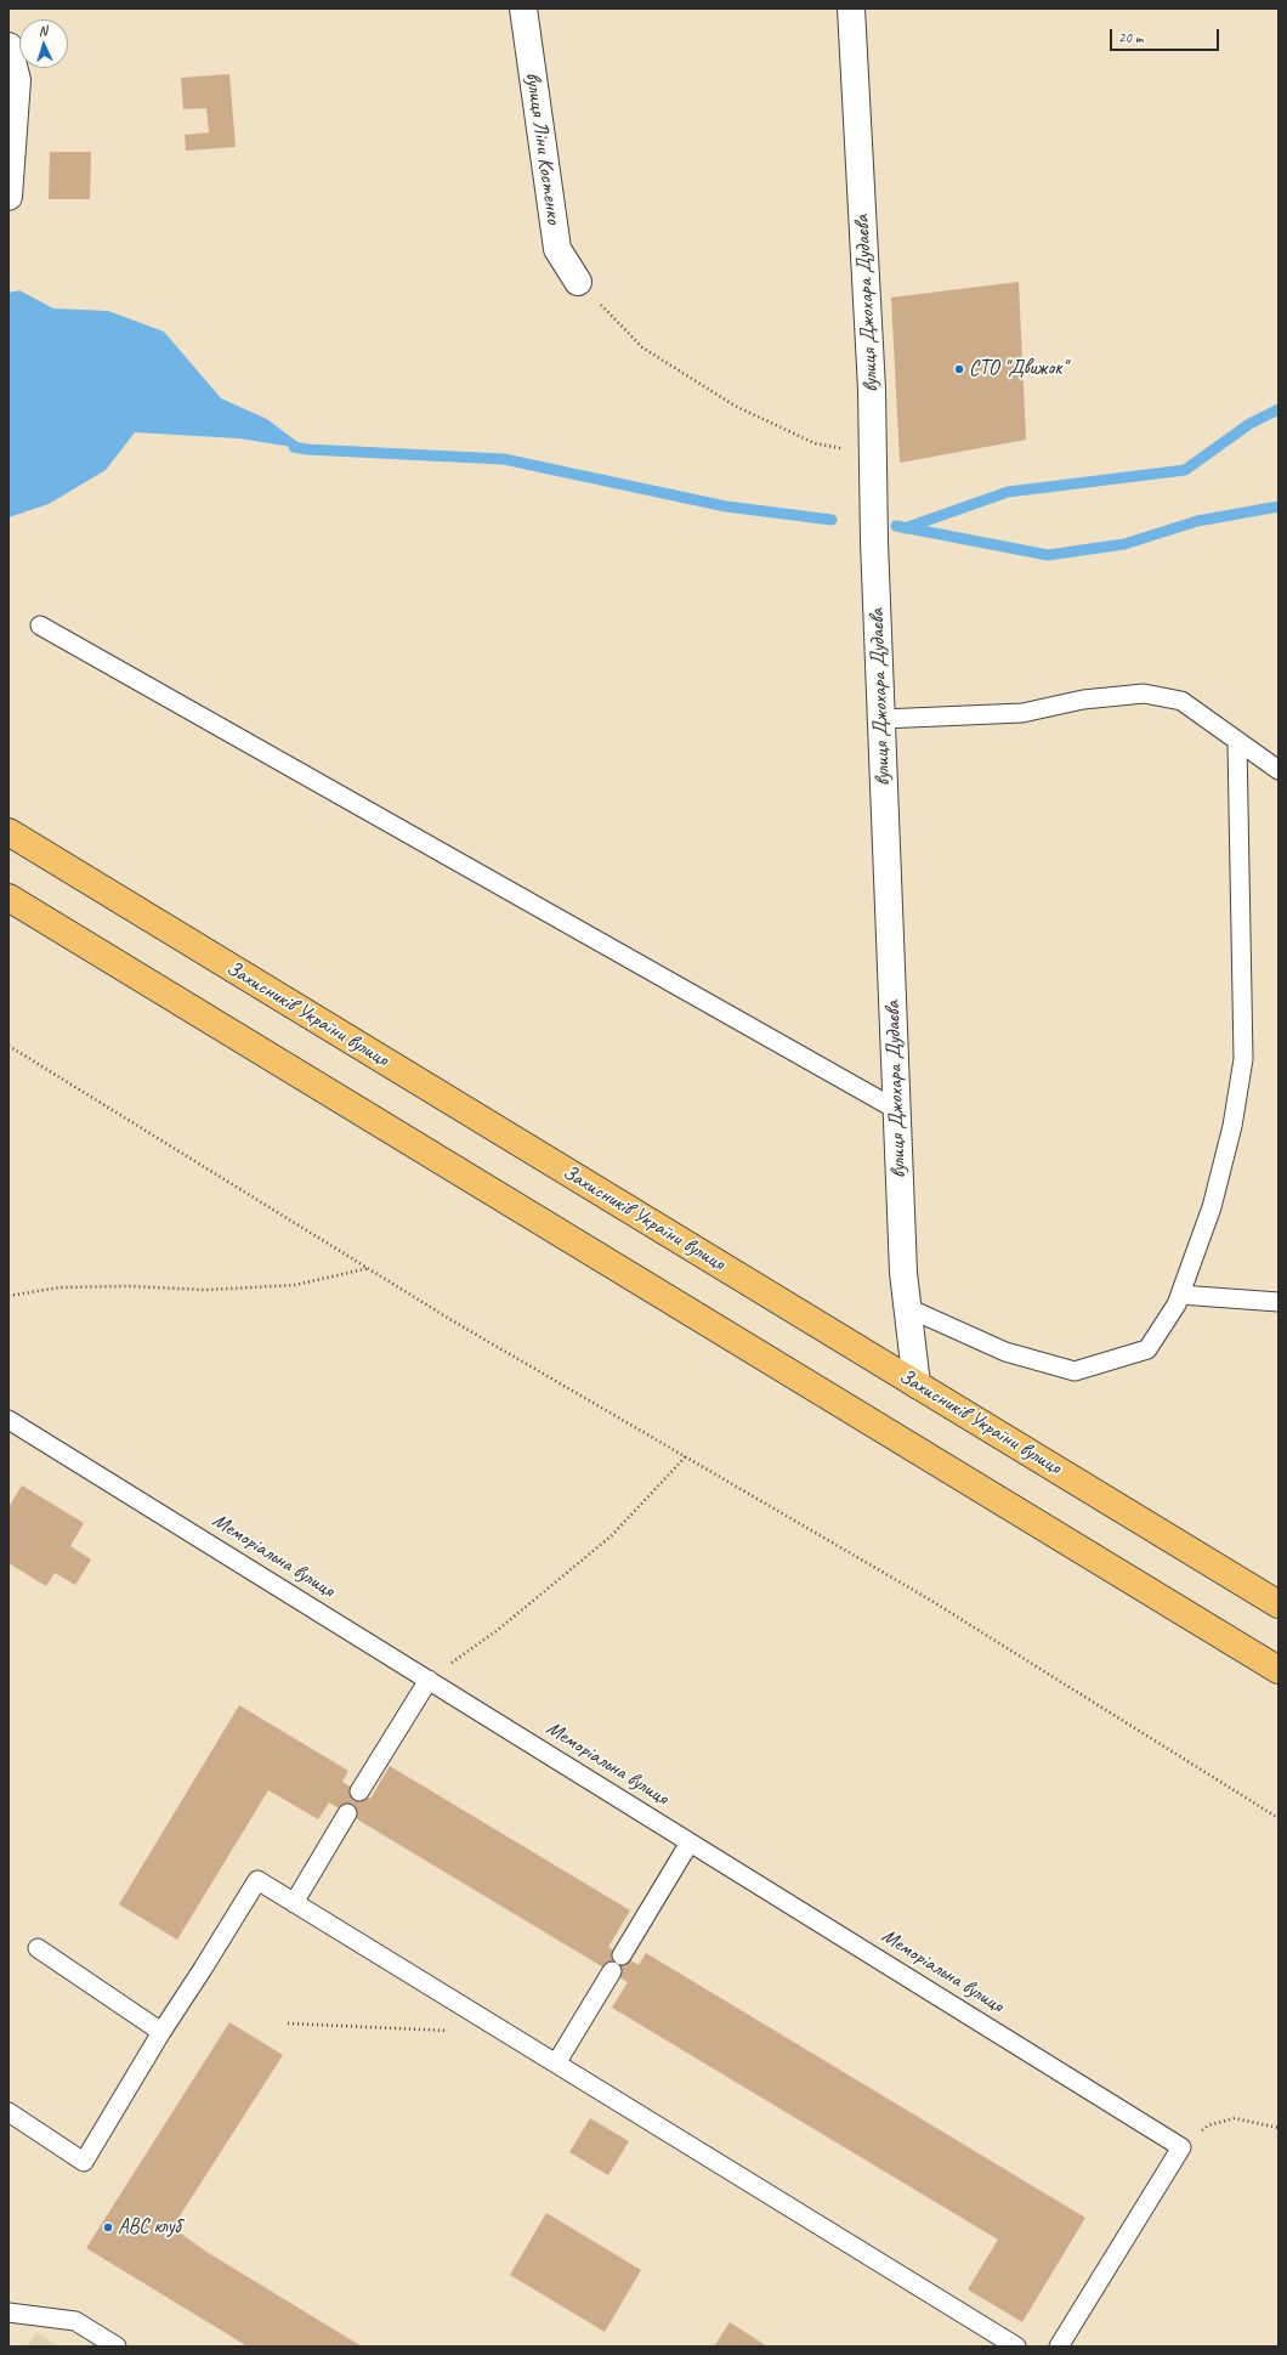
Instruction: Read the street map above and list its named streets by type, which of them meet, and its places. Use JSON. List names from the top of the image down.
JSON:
{
  "streets": {
    "highway": ["Захисників України вулиця"],
    "street": ["вулиця Ліни Костенко", "вулиця Джохара Дудаєва"],
    "lane": ["Меморіальна вулиця"]
  },
  "crossings": [
    ["вулиця Джохара Дудаєва", "Захисників України вулиця"]
  ],
  "places": ["СТО \"Движок\"", "ABC клуб"],
  "scale_bar": "20 m",
  "north": "top"
}
